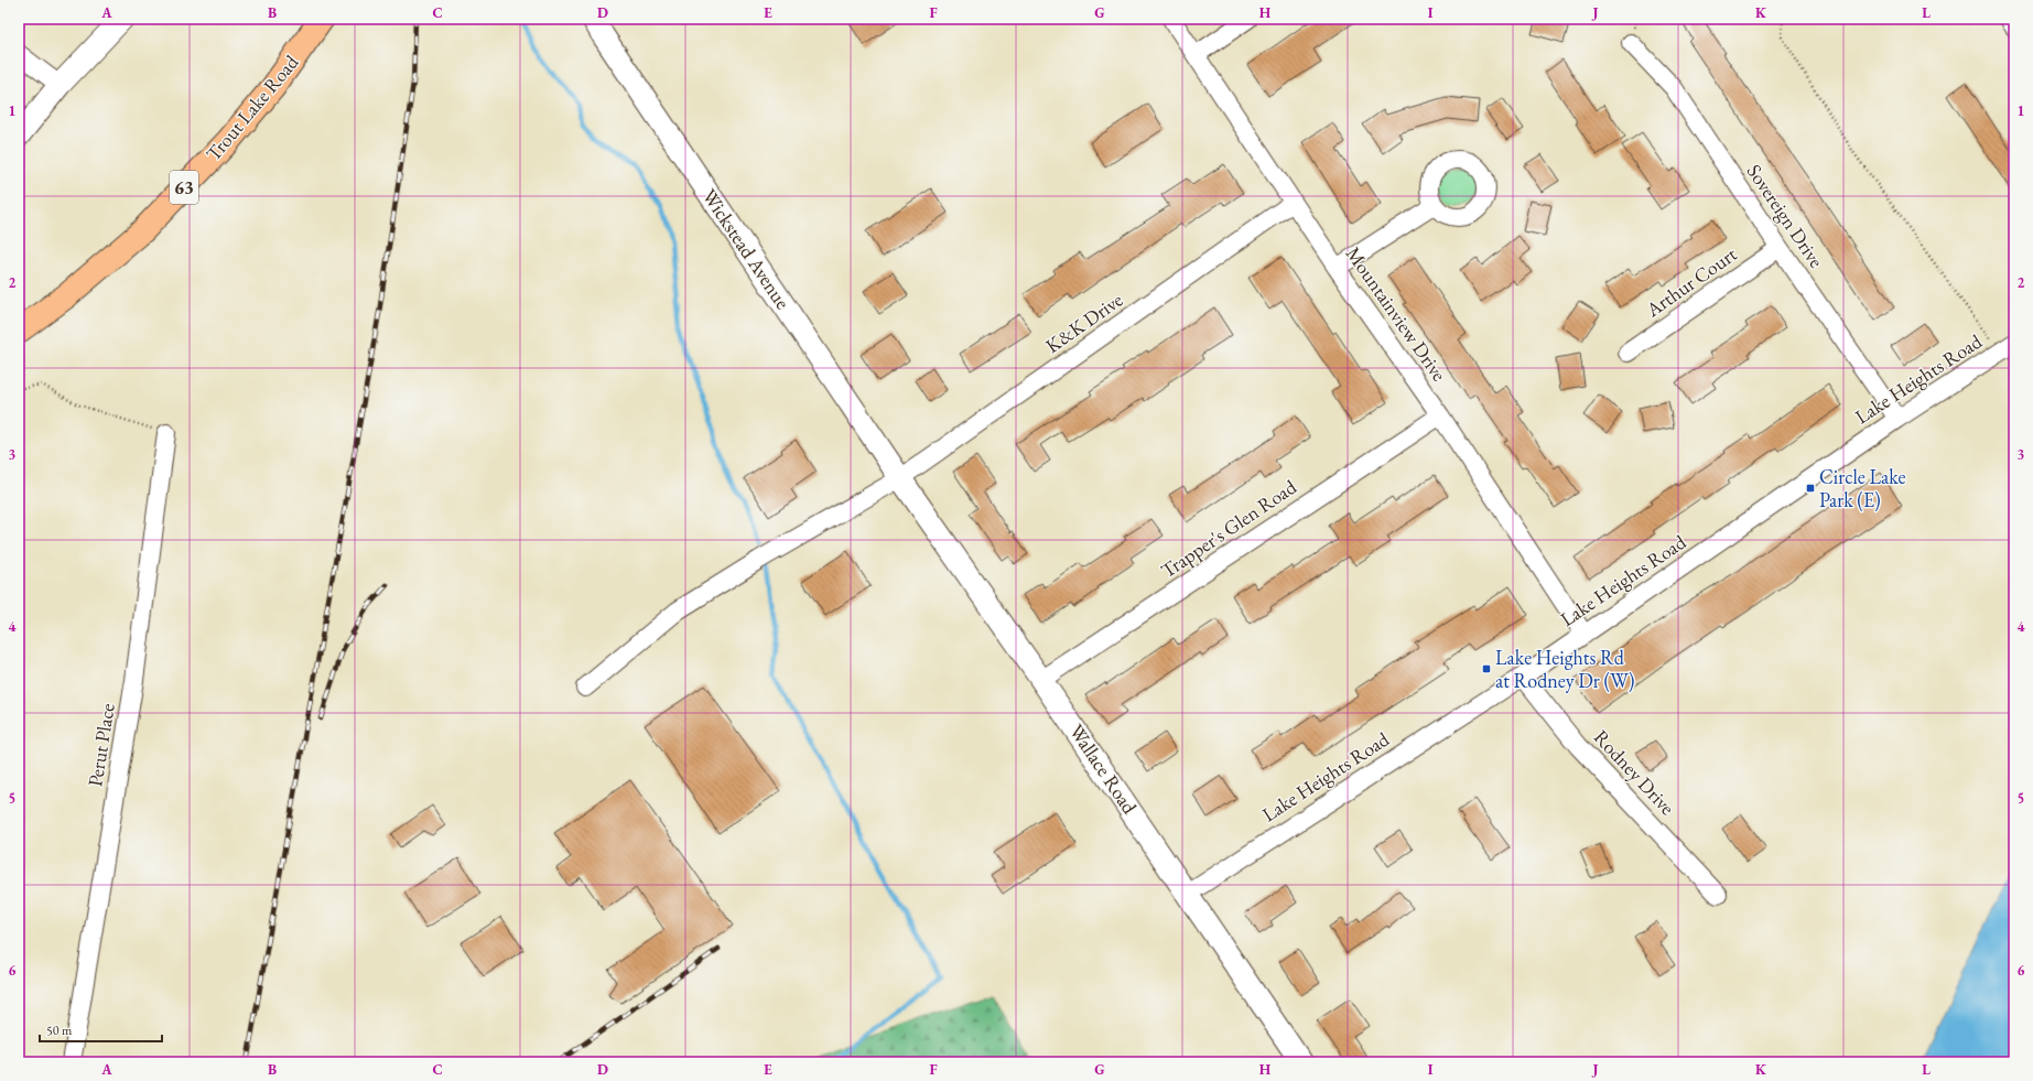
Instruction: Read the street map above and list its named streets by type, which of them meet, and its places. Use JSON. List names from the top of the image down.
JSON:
{
  "streets": {
    "main road": ["Trout Lake Road", "63"],
    "street": [
      "Sovereign Drive",
      "Wickstead Avenue",
      "Arthur Court",
      "Mountainview Drive",
      "K&K Drive",
      "Lake Heights Road",
      "Trapper's Glen Road",
      "Perut Place",
      "Wallace Road",
      "Rodney Drive"
    ]
  },
  "crossings": [
    ["Sovereign Drive", "Arthur Court"],
    ["Sovereign Drive", "Lake Heights Road"],
    ["Wickstead Avenue", "K&K Drive"],
    ["Wickstead Avenue", "Wallace Road"],
    ["Mountainview Drive", "K&K Drive"],
    ["Mountainview Drive", "Lake Heights Road"],
    ["Mountainview Drive", "Trapper's Glen Road"],
    ["K&K Drive", "Wallace Road"],
    ["Lake Heights Road", "Wallace Road"],
    ["Lake Heights Road", "Rodney Drive"],
    ["Trapper's Glen Road", "Wallace Road"]
  ],
  "places": {
    "transit": ["Circle Lake Park (E)", "Lake Heights Rd at Rodney Dr (W)"]
  },
  "scale_bar": "50 m",
  "grid": {
    "columns": [
      "A",
      "B",
      "C",
      "D",
      "E",
      "F",
      "G",
      "H",
      "I",
      "J",
      "K",
      "L"
    ],
    "rows": [
      "1",
      "2",
      "3",
      "4",
      "5",
      "6"
    ]
  }
}
